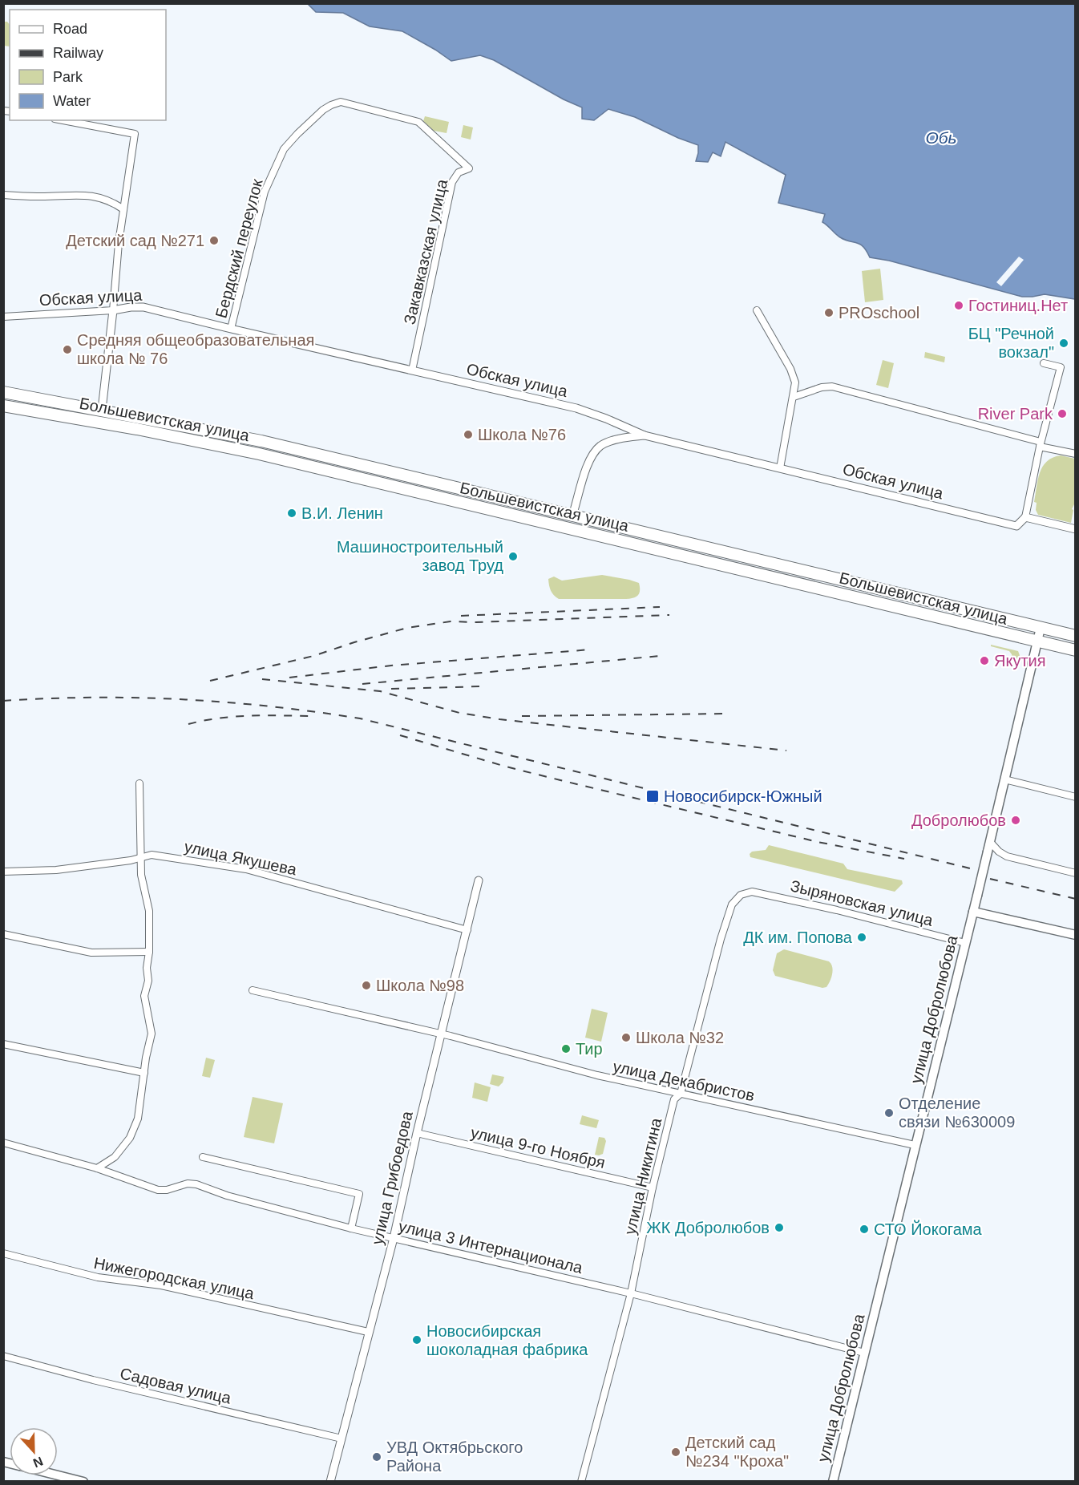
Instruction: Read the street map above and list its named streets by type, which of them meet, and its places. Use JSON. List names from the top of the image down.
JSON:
{
  "streets": {
    "highway": ["Большевистская улица"],
    "main road": ["улица Добролюбова"],
    "street": [
      "Бердский переулок",
      "Закавказская улица",
      "Обская улица",
      "улица Якушева",
      "Зыряновская улица",
      "улица Декабристов",
      "улица 9-го Ноября",
      "улица Никитина",
      "улица Грибоедова",
      "улица 3 Интернационала",
      "Нижегородская улица",
      "Садовая улица"
    ]
  },
  "crossings": [
    ["Бердский переулок", "Закавказская улица"],
    ["Бердский переулок", "Обская улица"],
    ["Закавказская улица", "Обская улица"],
    ["Большевистская улица", "улица Добролюбова"],
    ["улица Якушева", "улица Грибоедова"],
    ["Зыряновская улица", "улица Добролюбова"],
    ["Зыряновская улица", "улица Никитина"],
    ["улица Добролюбова", "улица Декабристов"],
    ["улица Добролюбова", "улица 3 Интернационала"],
    ["улица Декабристов", "улица Никитина"],
    ["улица Декабристов", "улица Грибоедова"],
    ["улица 9-го Ноября", "улица Никитина"],
    ["улица 9-го Ноября", "улица Грибоедова"],
    ["улица Никитина", "улица 3 Интернационала"],
    ["улица Грибоедова", "улица 3 Интернационала"],
    ["улица Грибоедова", "Нижегородская улица"],
    ["улица Грибоедова", "Садовая улица"]
  ],
  "water": ["Обь"],
  "places": {
    "other": [
      "Детский сад №271",
      "Гостиниц.Нет",
      "PROschool",
      "БЦ \"Речной вокзал\"",
      "Средняя общеобразовательная школа № 76",
      "River Park",
      "Школа №76",
      "В.И. Ленин",
      "Машиностроительный завод Труд",
      "Якутия",
      "Добролюбов",
      "ДК им. Попова",
      "Школа №98",
      "Школа №32",
      "Тир",
      "Отделение связи №630009",
      "ЖК Добролюбов",
      "СТО Йокогама",
      "Новосибирская шоколадная фабрика",
      "Детский сад №234 \"Кроха\"",
      "УВД Октябрьского Района"
    ],
    "transit": ["Новосибирск-Южный"]
  },
  "legend": [
    "Road",
    "Railway",
    "Park",
    "Water"
  ],
  "north": "bottom"
}
